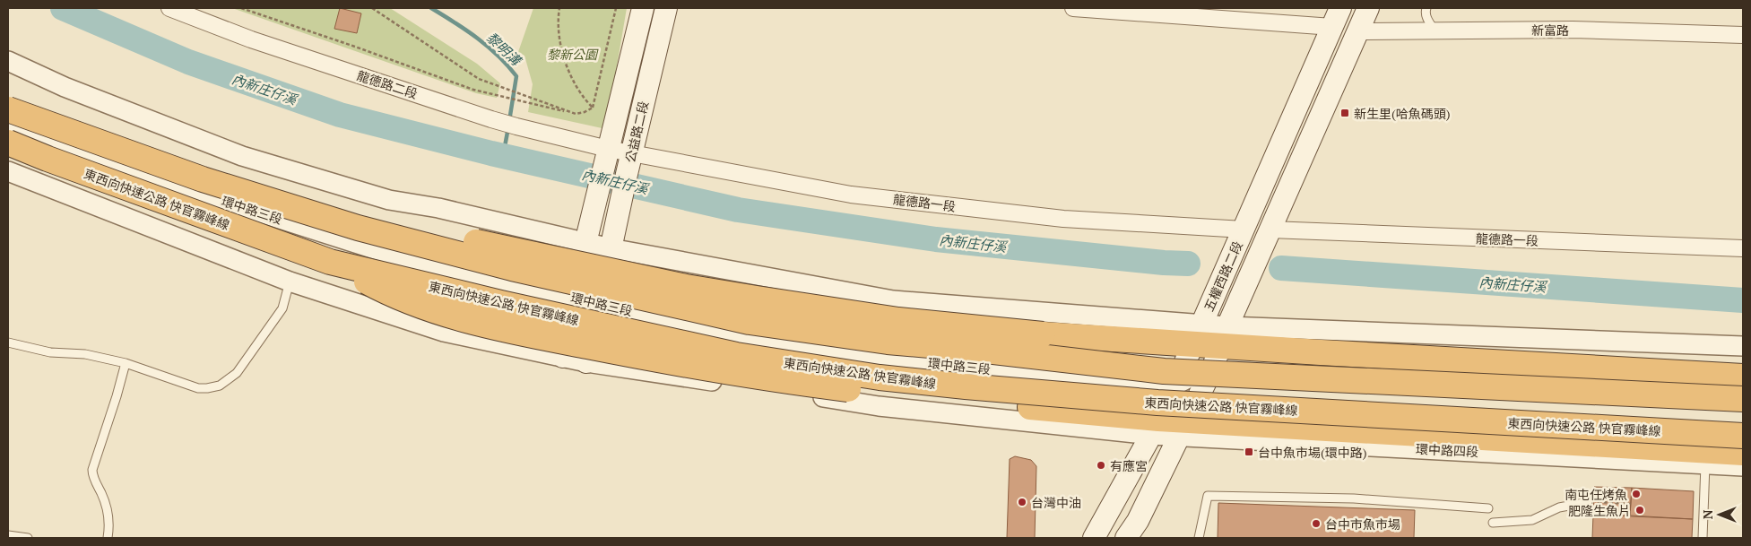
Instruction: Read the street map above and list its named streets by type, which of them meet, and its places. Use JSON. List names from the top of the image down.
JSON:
{
  "streets": {
    "highway": ["東西向快速公路 快官霧峰線"],
    "main road": ["公益路二段", "五權西路二段"],
    "street": [
      "新富路",
      "龍德路二段",
      "龍德路一段",
      "環中路三段",
      "環中路四段"
    ]
  },
  "crossings": [
    ["新富路", "五權西路二段"],
    ["龍德路二段", "公益路二段"],
    ["龍德路二段", "龍德路一段"],
    ["公益路二段", "龍德路一段"],
    ["公益路二段", "環中路三段"],
    ["龍德路一段", "五權西路二段"],
    ["環中路三段", "五權西路二段"],
    ["五權西路二段", "環中路四段"]
  ],
  "water": ["黎明溝", "內新庄仔溪"],
  "parks": ["黎新公園"],
  "places": {
    "transit": ["新生里(哈魚碼頭)", "台中魚市場(環中路)"],
    "other": [
      "有應宮",
      "南屯任烤魚",
      "台灣中油",
      "肥隆生魚片",
      "台中市魚市場"
    ]
  },
  "north": "left"
}
